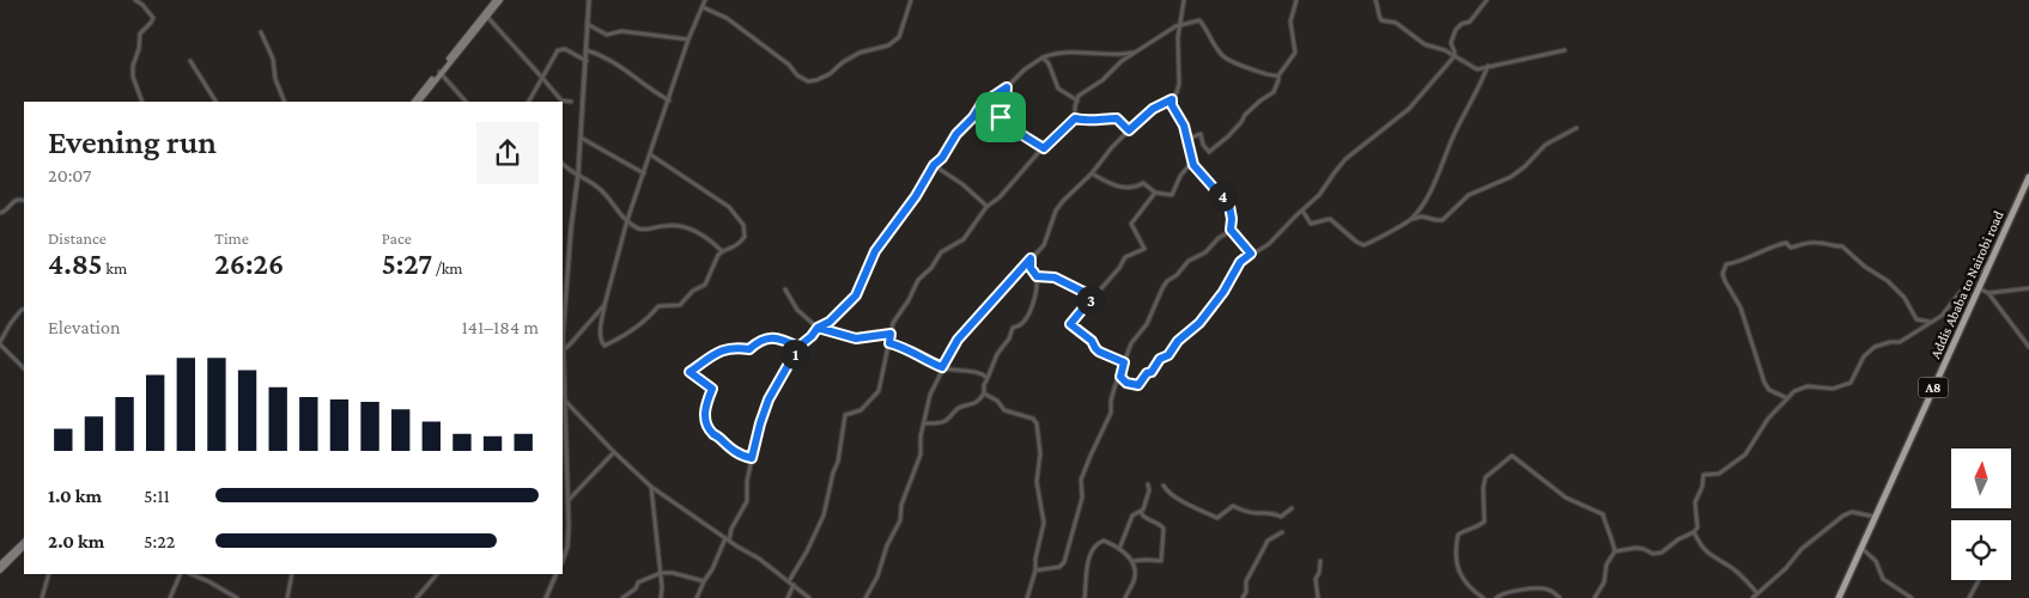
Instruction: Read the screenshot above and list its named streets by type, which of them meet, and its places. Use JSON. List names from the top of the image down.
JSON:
{
  "streets": {
    "highway": ["Addis Ababa to Nairobi road", "A8"]
  },
  "north": "top",
  "page": {
    "heading": ["Evening run", "20:07"],
    "pins": ["4", "3", "1"],
    "stats": [
      ["Distance", "4.85 km"],
      ["Time", "26:26"],
      ["Pace", "5:27 /km"]
    ],
    "chart": ["Elevation", "141–184 m"],
    "list": [
      {
        "name": "1.0 km",
        "note": "5:11"
      },
      {
        "name": "2.0 km",
        "note": "5:22"
      }
    ]
  }
}
